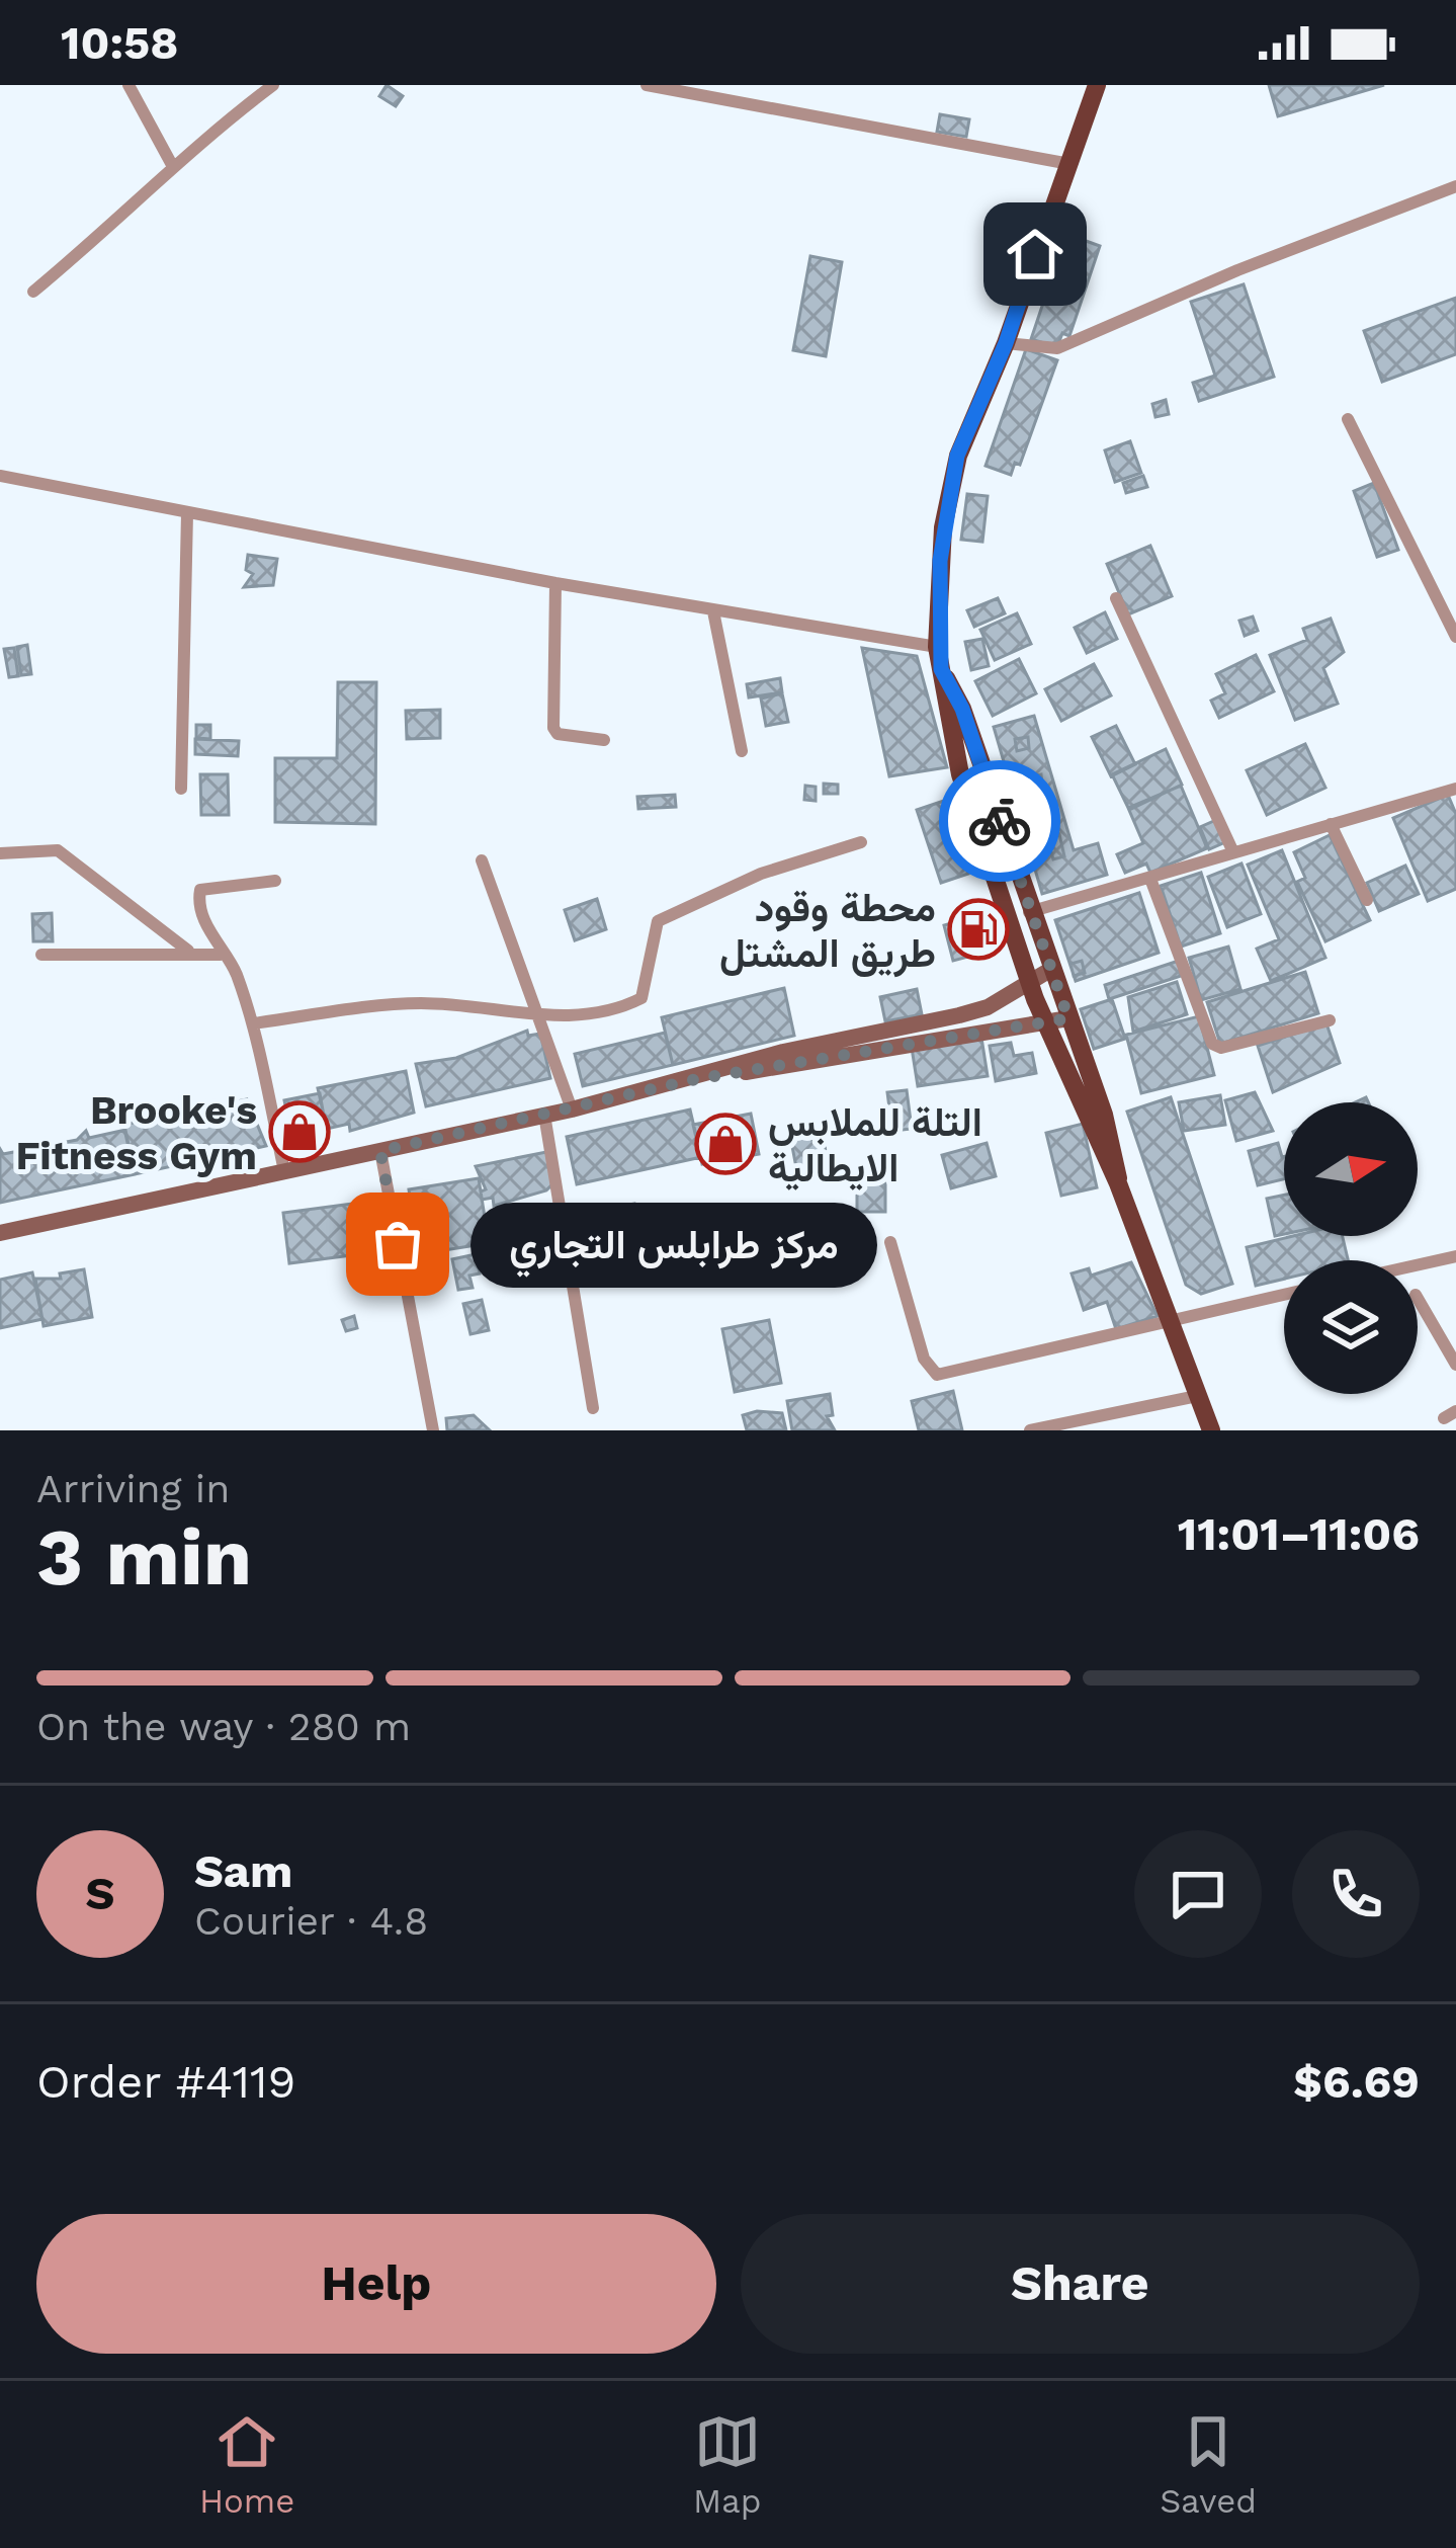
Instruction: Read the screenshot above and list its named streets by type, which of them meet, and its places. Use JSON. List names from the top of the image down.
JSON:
{
  "places": {
    "fuel station": ["محطة وقود طريق المشتل"],
    "shop": ["Brooke's Fitness Gym", "التلة للملابس الايطالية"],
    "other": ["مركز طرابلس التجاري"]
  },
  "north": "right",
  "page": {
    "status": "10:58",
    "bubble": "مركز طرابلس التجاري",
    "heading": ["3 min", "Arriving in", "11:01–11:06"],
    "panel": [
      "Sam",
      "Courier · 4.8",
      "Order #4119",
      "$6.69"
    ],
    "bar": "On the way · 280 m",
    "round": "S",
    "buttons": ["Help", "Share"],
    "tabs": ["Home", "Map", "Saved"]
  }
}
